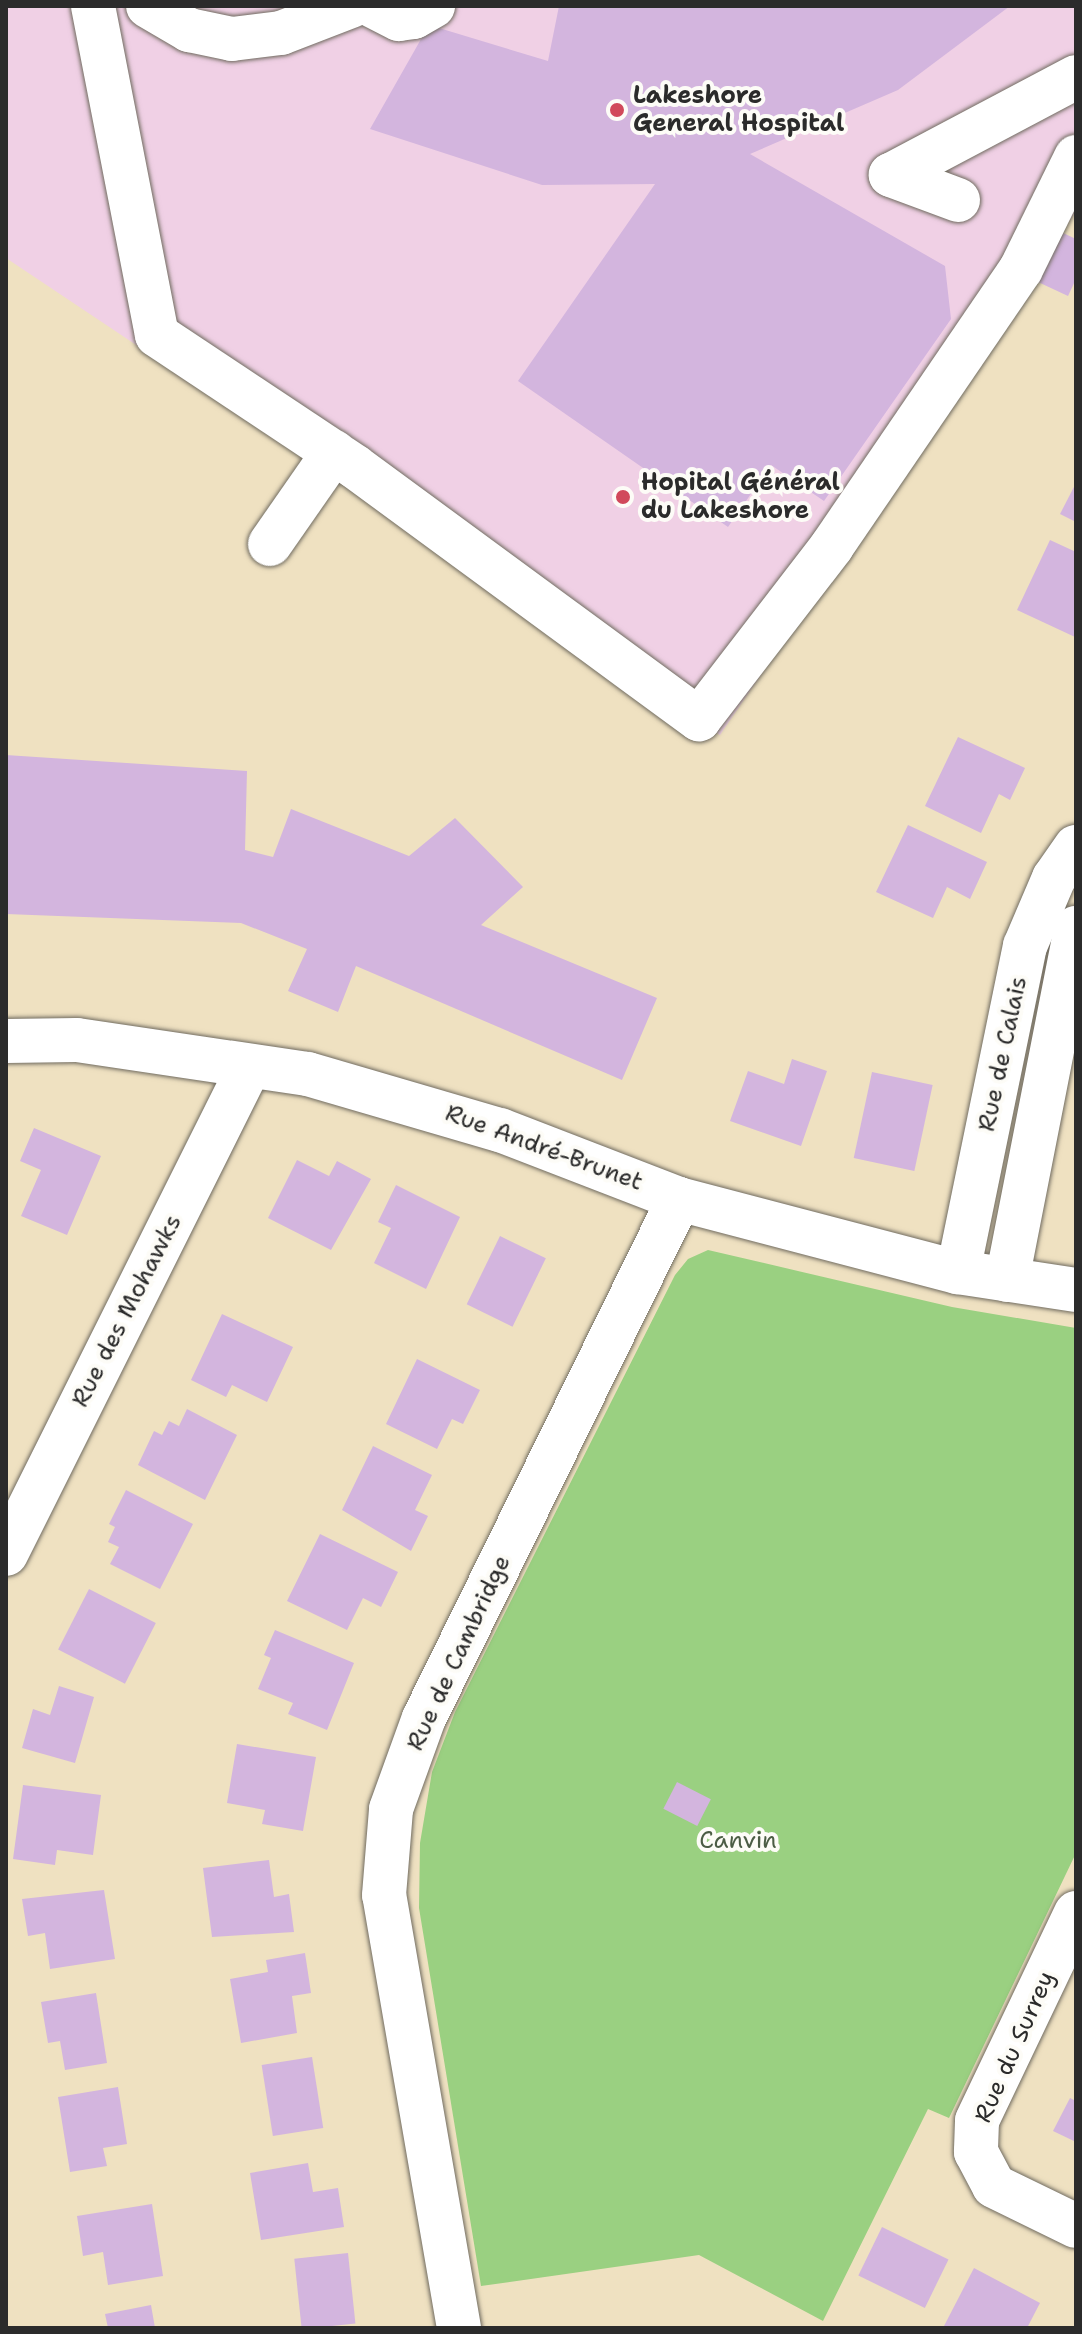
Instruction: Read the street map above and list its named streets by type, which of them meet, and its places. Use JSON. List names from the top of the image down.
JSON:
{
  "streets": {
    "street": [
      "Rue de Calais",
      "Rue André-Brunet",
      "Rue des Mohawks",
      "Rue de Cambridge",
      "Rue du Surrey"
    ]
  },
  "crossings": [
    ["Rue de Calais", "Rue André-Brunet"],
    ["Rue André-Brunet", "Rue des Mohawks"],
    ["Rue André-Brunet", "Rue de Cambridge"]
  ],
  "parks": ["Canvin"],
  "places": ["Lakeshore General Hospital", "Hopital Général du Lakeshore"]
}
